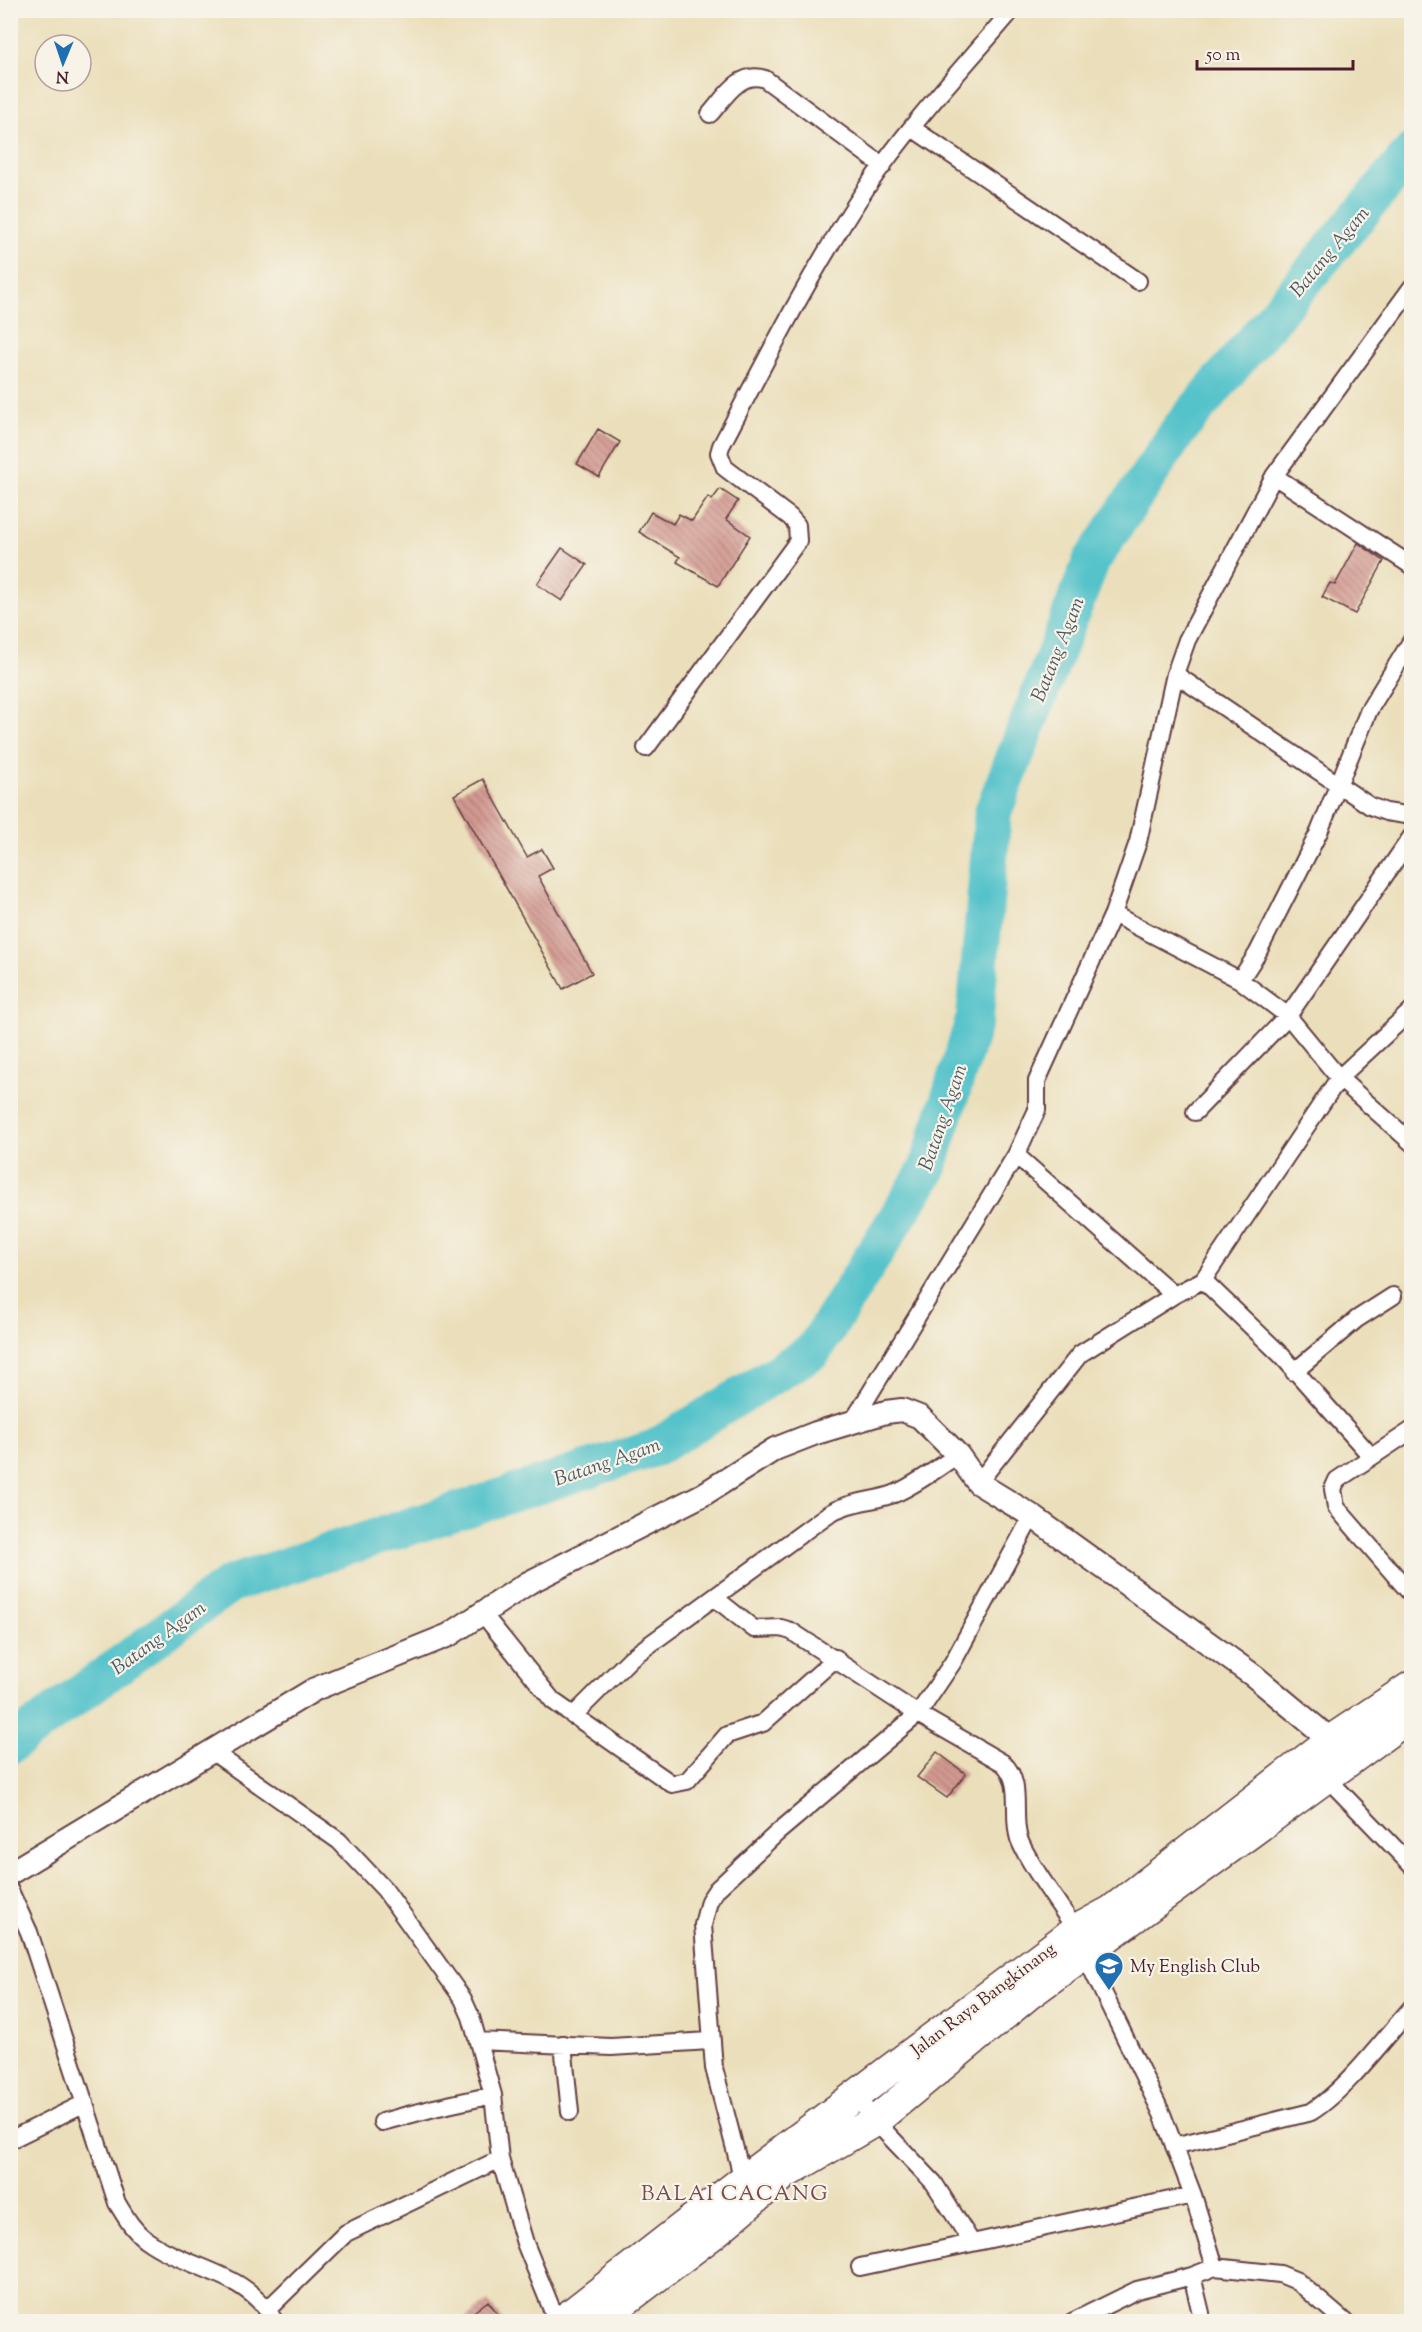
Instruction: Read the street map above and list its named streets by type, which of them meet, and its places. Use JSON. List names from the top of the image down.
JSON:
{
  "streets": {
    "highway": ["Jalan Raya Bangkinang"]
  },
  "districts": ["BALAI CACANG"],
  "water": ["Batang Agam"],
  "places": {
    "school or university": ["My English Club"]
  },
  "scale_bar": "50 m",
  "north": "bottom"
}
